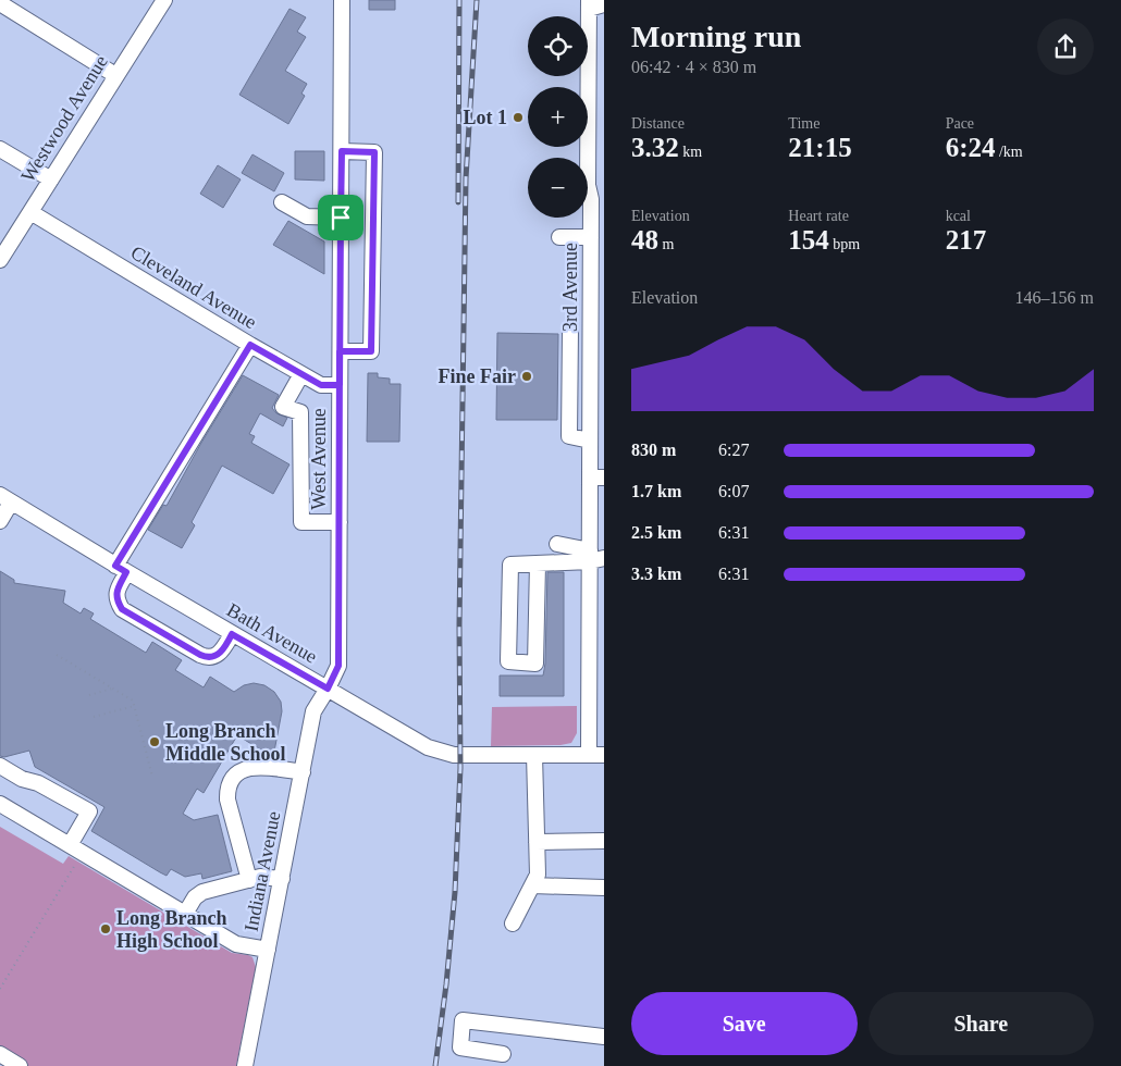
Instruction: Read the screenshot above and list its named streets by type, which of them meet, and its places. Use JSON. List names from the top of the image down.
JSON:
{
  "streets": {
    "street": [
      "Westwood Avenue",
      "Cleveland Avenue",
      "3rd Avenue",
      "West Avenue",
      "Bath Avenue",
      "Indiana Avenue"
    ]
  },
  "crossings": [
    ["Westwood Avenue", "Cleveland Avenue"],
    ["Cleveland Avenue", "West Avenue"],
    ["3rd Avenue", "Bath Avenue"],
    ["West Avenue", "Bath Avenue"],
    ["West Avenue", "Indiana Avenue"],
    ["Bath Avenue", "Indiana Avenue"]
  ],
  "places": [
    "Lot 1",
    "Fine Fair",
    "Long Branch Middle School",
    "Long Branch High School"
  ],
  "page": {
    "heading": ["Morning run", "06:42 · 4 × 830 m"],
    "map_buttons": ["+", "−"],
    "stats": [
      ["Distance", "3.32 km"],
      ["Time", "21:15"],
      ["Pace", "6:24 /km"],
      ["Elevation", "48 m"],
      ["Heart rate", "154 bpm"],
      ["kcal", "217"]
    ],
    "chart": ["Elevation", "146–156 m"],
    "list": [
      {
        "name": "830 m",
        "note": "6:27"
      },
      {
        "name": "1.7 km",
        "note": "6:07"
      },
      {
        "name": "2.5 km",
        "note": "6:31"
      },
      {
        "name": "3.3 km",
        "note": "6:31"
      }
    ],
    "buttons": ["Save", "Share"]
  }
}
